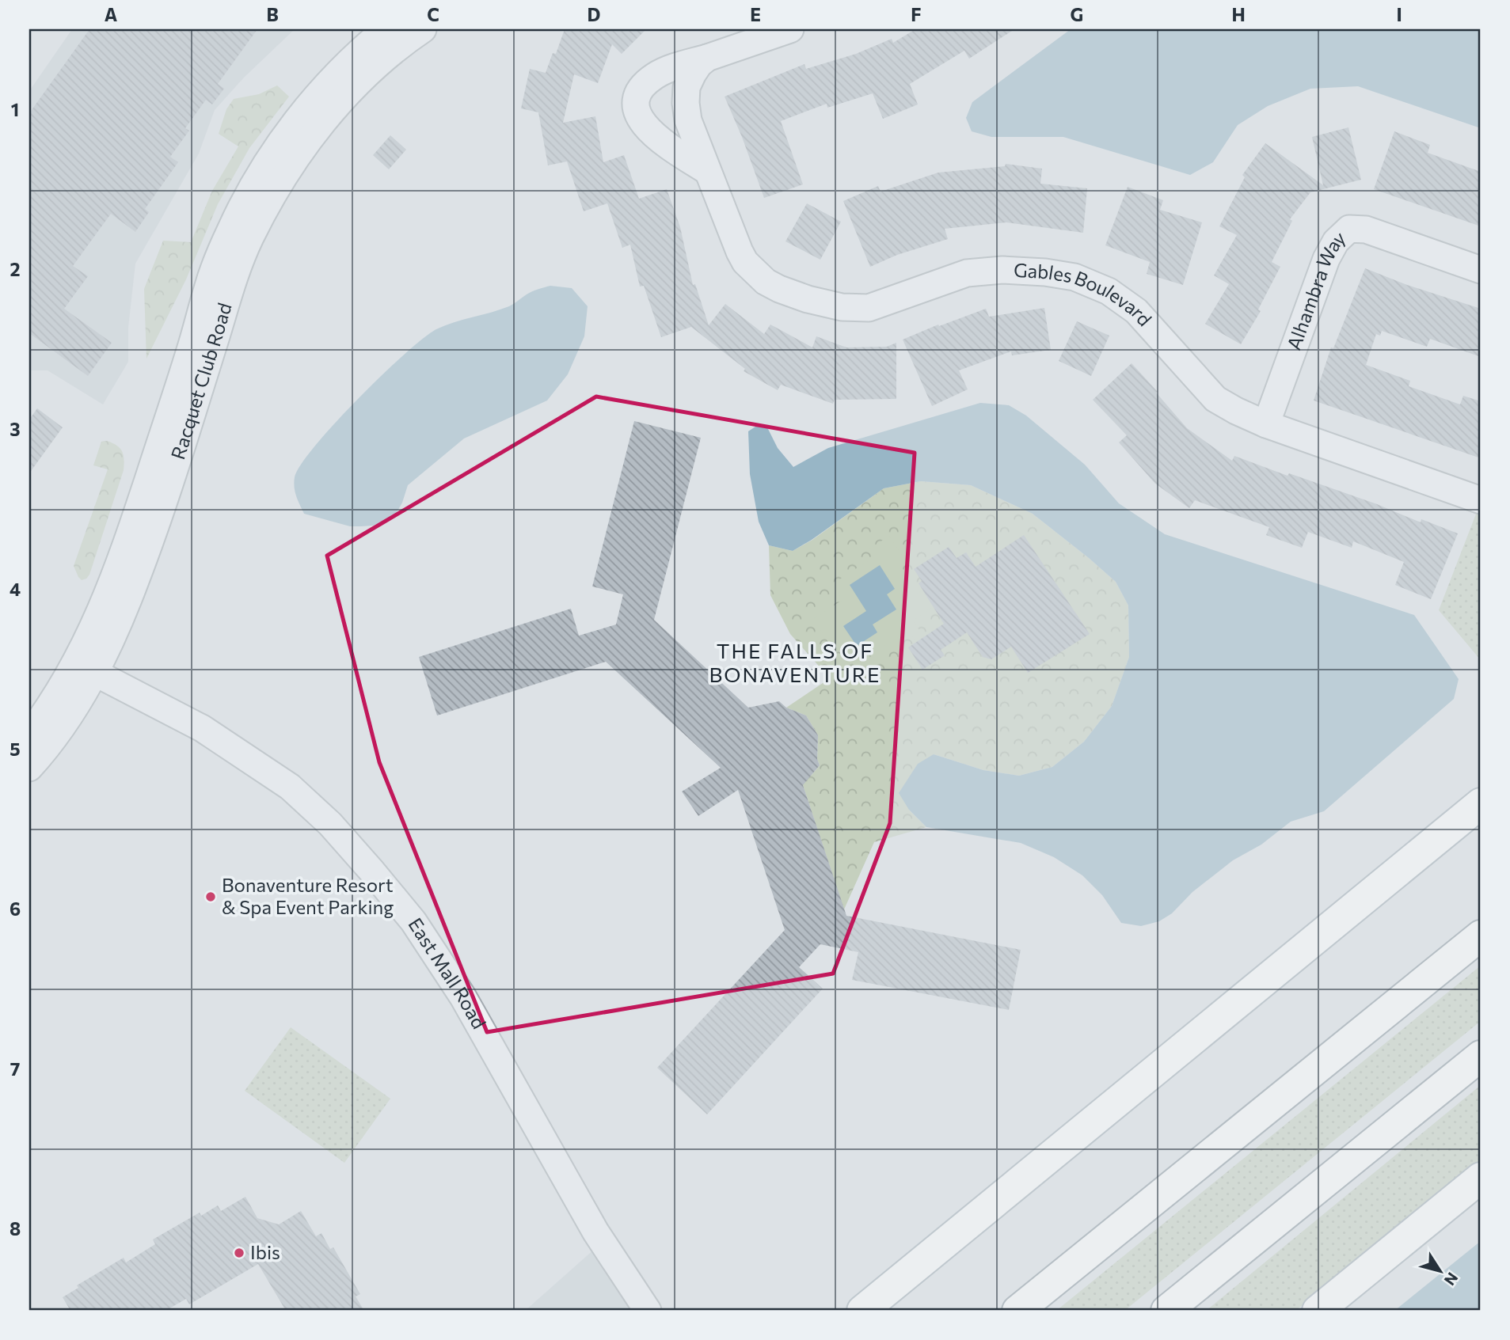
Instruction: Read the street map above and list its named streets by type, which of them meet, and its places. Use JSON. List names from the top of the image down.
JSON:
{
  "streets": {
    "street": [
      "Alhambra Way",
      "Gables Boulevard",
      "Racquet Club Road",
      "East Mall Road"
    ]
  },
  "crossings": [
    ["Alhambra Way", "Gables Boulevard"],
    ["Racquet Club Road", "East Mall Road"]
  ],
  "districts": ["THE FALLS OF BONAVENTURE"],
  "places": ["Bonaventure Resort & Spa Event Parking", "Ibis"],
  "north": "bottom right",
  "grid": {
    "columns": [
      "A",
      "B",
      "C",
      "D",
      "E",
      "F",
      "G",
      "H",
      "I"
    ],
    "rows": [
      "1",
      "2",
      "3",
      "4",
      "5",
      "6",
      "7",
      "8"
    ]
  }
}
